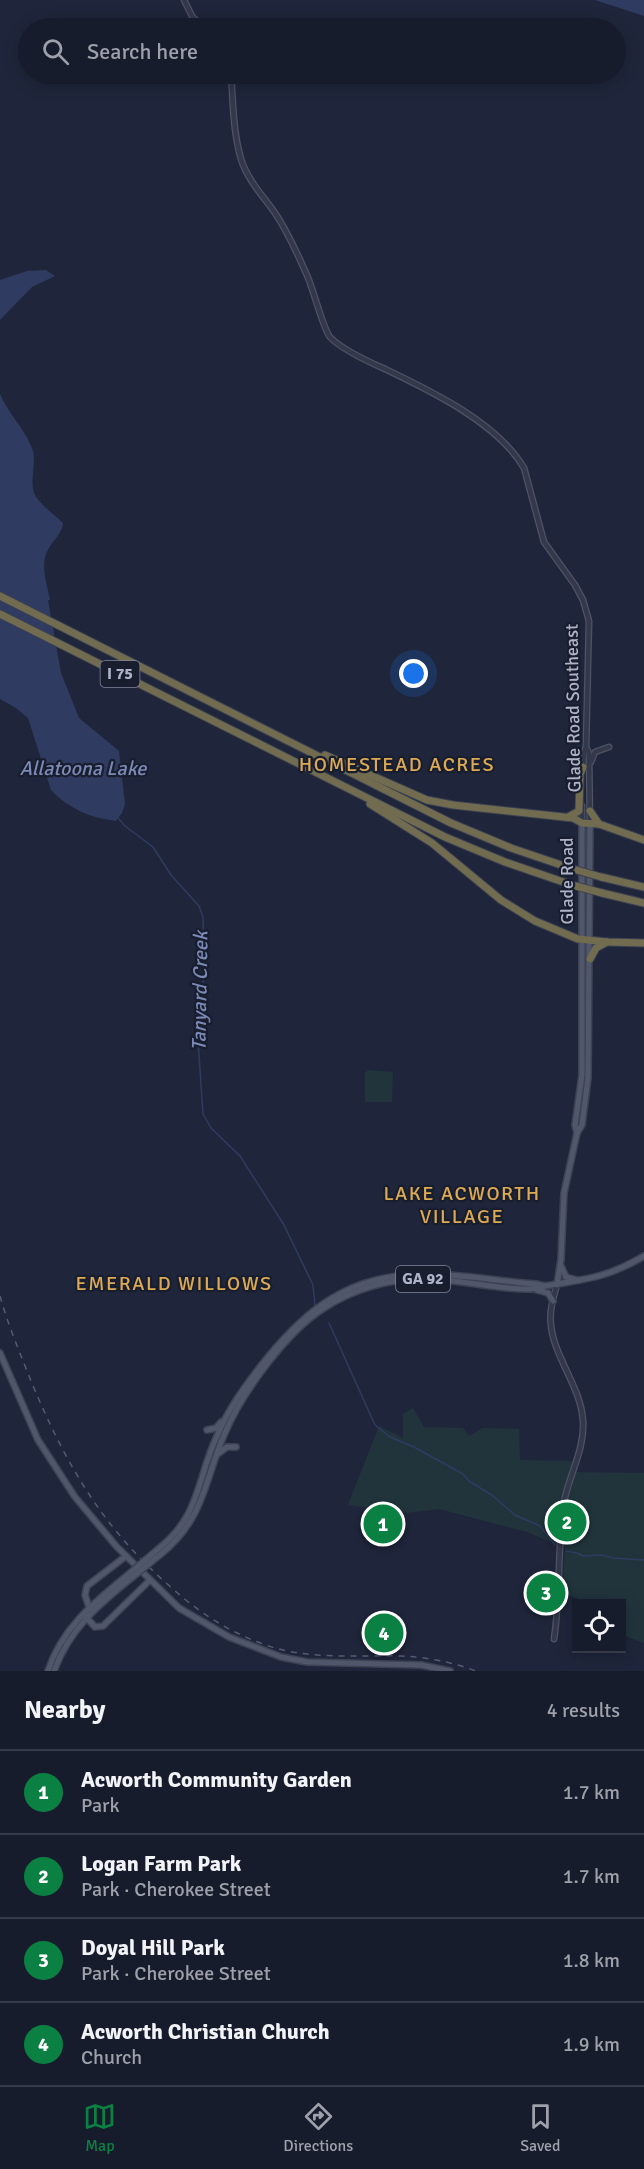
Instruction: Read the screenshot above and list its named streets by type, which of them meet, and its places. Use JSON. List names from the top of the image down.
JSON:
{
  "streets": {
    "highway": ["I 75"],
    "main road": ["Glade Road Southeast", "Glade Road", "GA 92"]
  },
  "crossings": [
    ["Glade Road Southeast", "Glade Road"]
  ],
  "districts": ["HOMESTEAD ACRES", "LAKE ACWORTH VILLAGE", "EMERALD WILLOWS"],
  "water": ["Allatoona Lake", "Tanyard Creek"],
  "page": {
    "search": "Search here",
    "pins": [
      "2",
      "1",
      "3",
      "4"
    ],
    "heading": ["Nearby", "4 results"],
    "list": [
      {
        "mark": "1",
        "name": "Acworth Community Garden",
        "note": "Park",
        "value": "1.7 km"
      },
      {
        "mark": "2",
        "name": "Logan Farm Park",
        "note": "Park · Cherokee Street",
        "value": "1.7 km"
      },
      {
        "mark": "3",
        "name": "Doyal Hill Park",
        "note": "Park · Cherokee Street",
        "value": "1.8 km"
      },
      {
        "mark": "4",
        "name": "Acworth Christian Church",
        "note": "Church",
        "value": "1.9 km"
      }
    ],
    "nav": ["Map", "Directions", "Saved"]
  }
}
